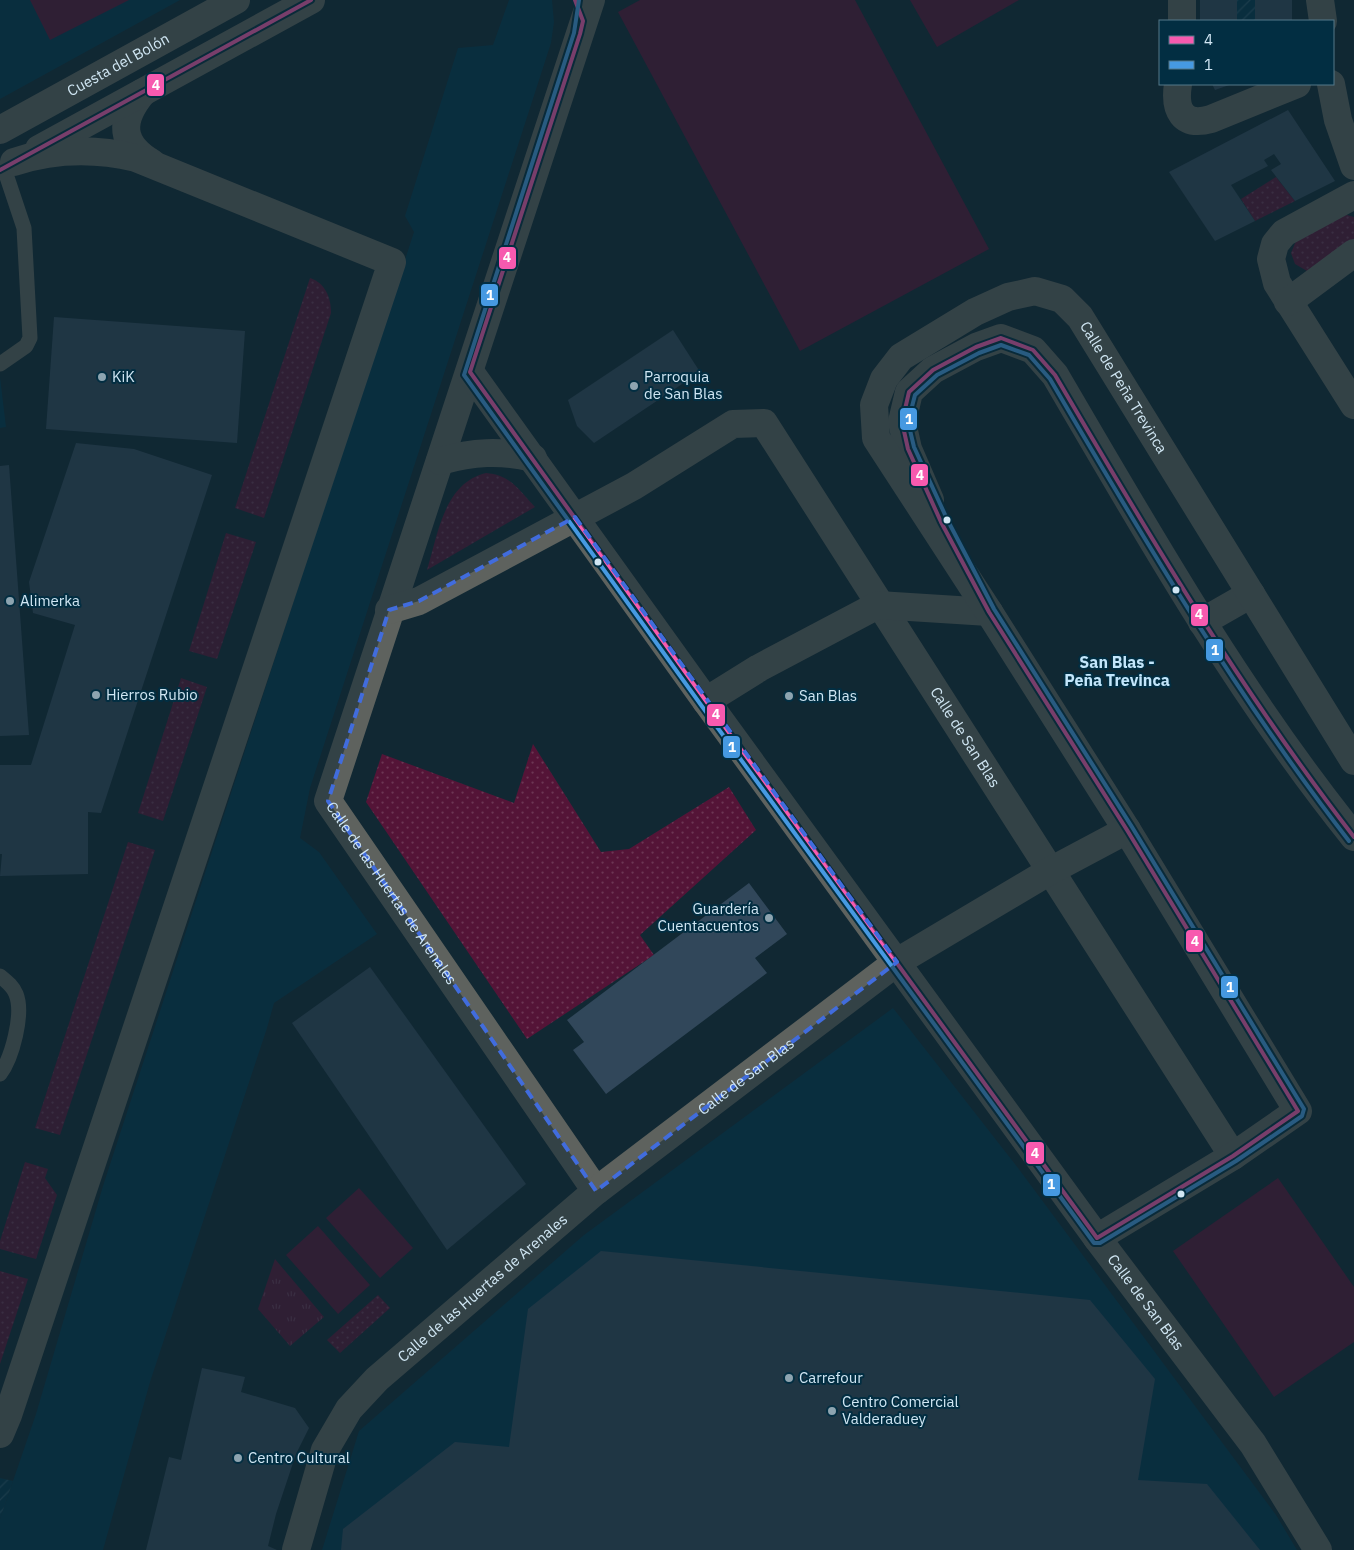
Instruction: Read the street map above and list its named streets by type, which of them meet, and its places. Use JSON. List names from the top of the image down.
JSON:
{
  "streets": {
    "street": [
      "Cuesta del Bolón",
      "Calle de Peña Trevinca",
      "Calle de San Blas",
      "Calle de las Huertas de Arenales"
    ]
  },
  "crossings": [
    ["Calle de Peña Trevinca", "Calle de San Blas"],
    ["Calle de San Blas", "Calle de las Huertas de Arenales"]
  ],
  "districts": ["San Blas - Peña Trevinca"],
  "places": [
    "KiK",
    "Parroquia de San Blas",
    "Alimerka",
    "Hierros Rubio",
    "San Blas",
    "Guardería Cuentacuentos",
    "Carrefour",
    "Centro Comercial Valderaduey",
    "Centro Cultural"
  ],
  "lines": ["transit line 4", "transit line 1"],
  "legend": ["4", "1"]
}
